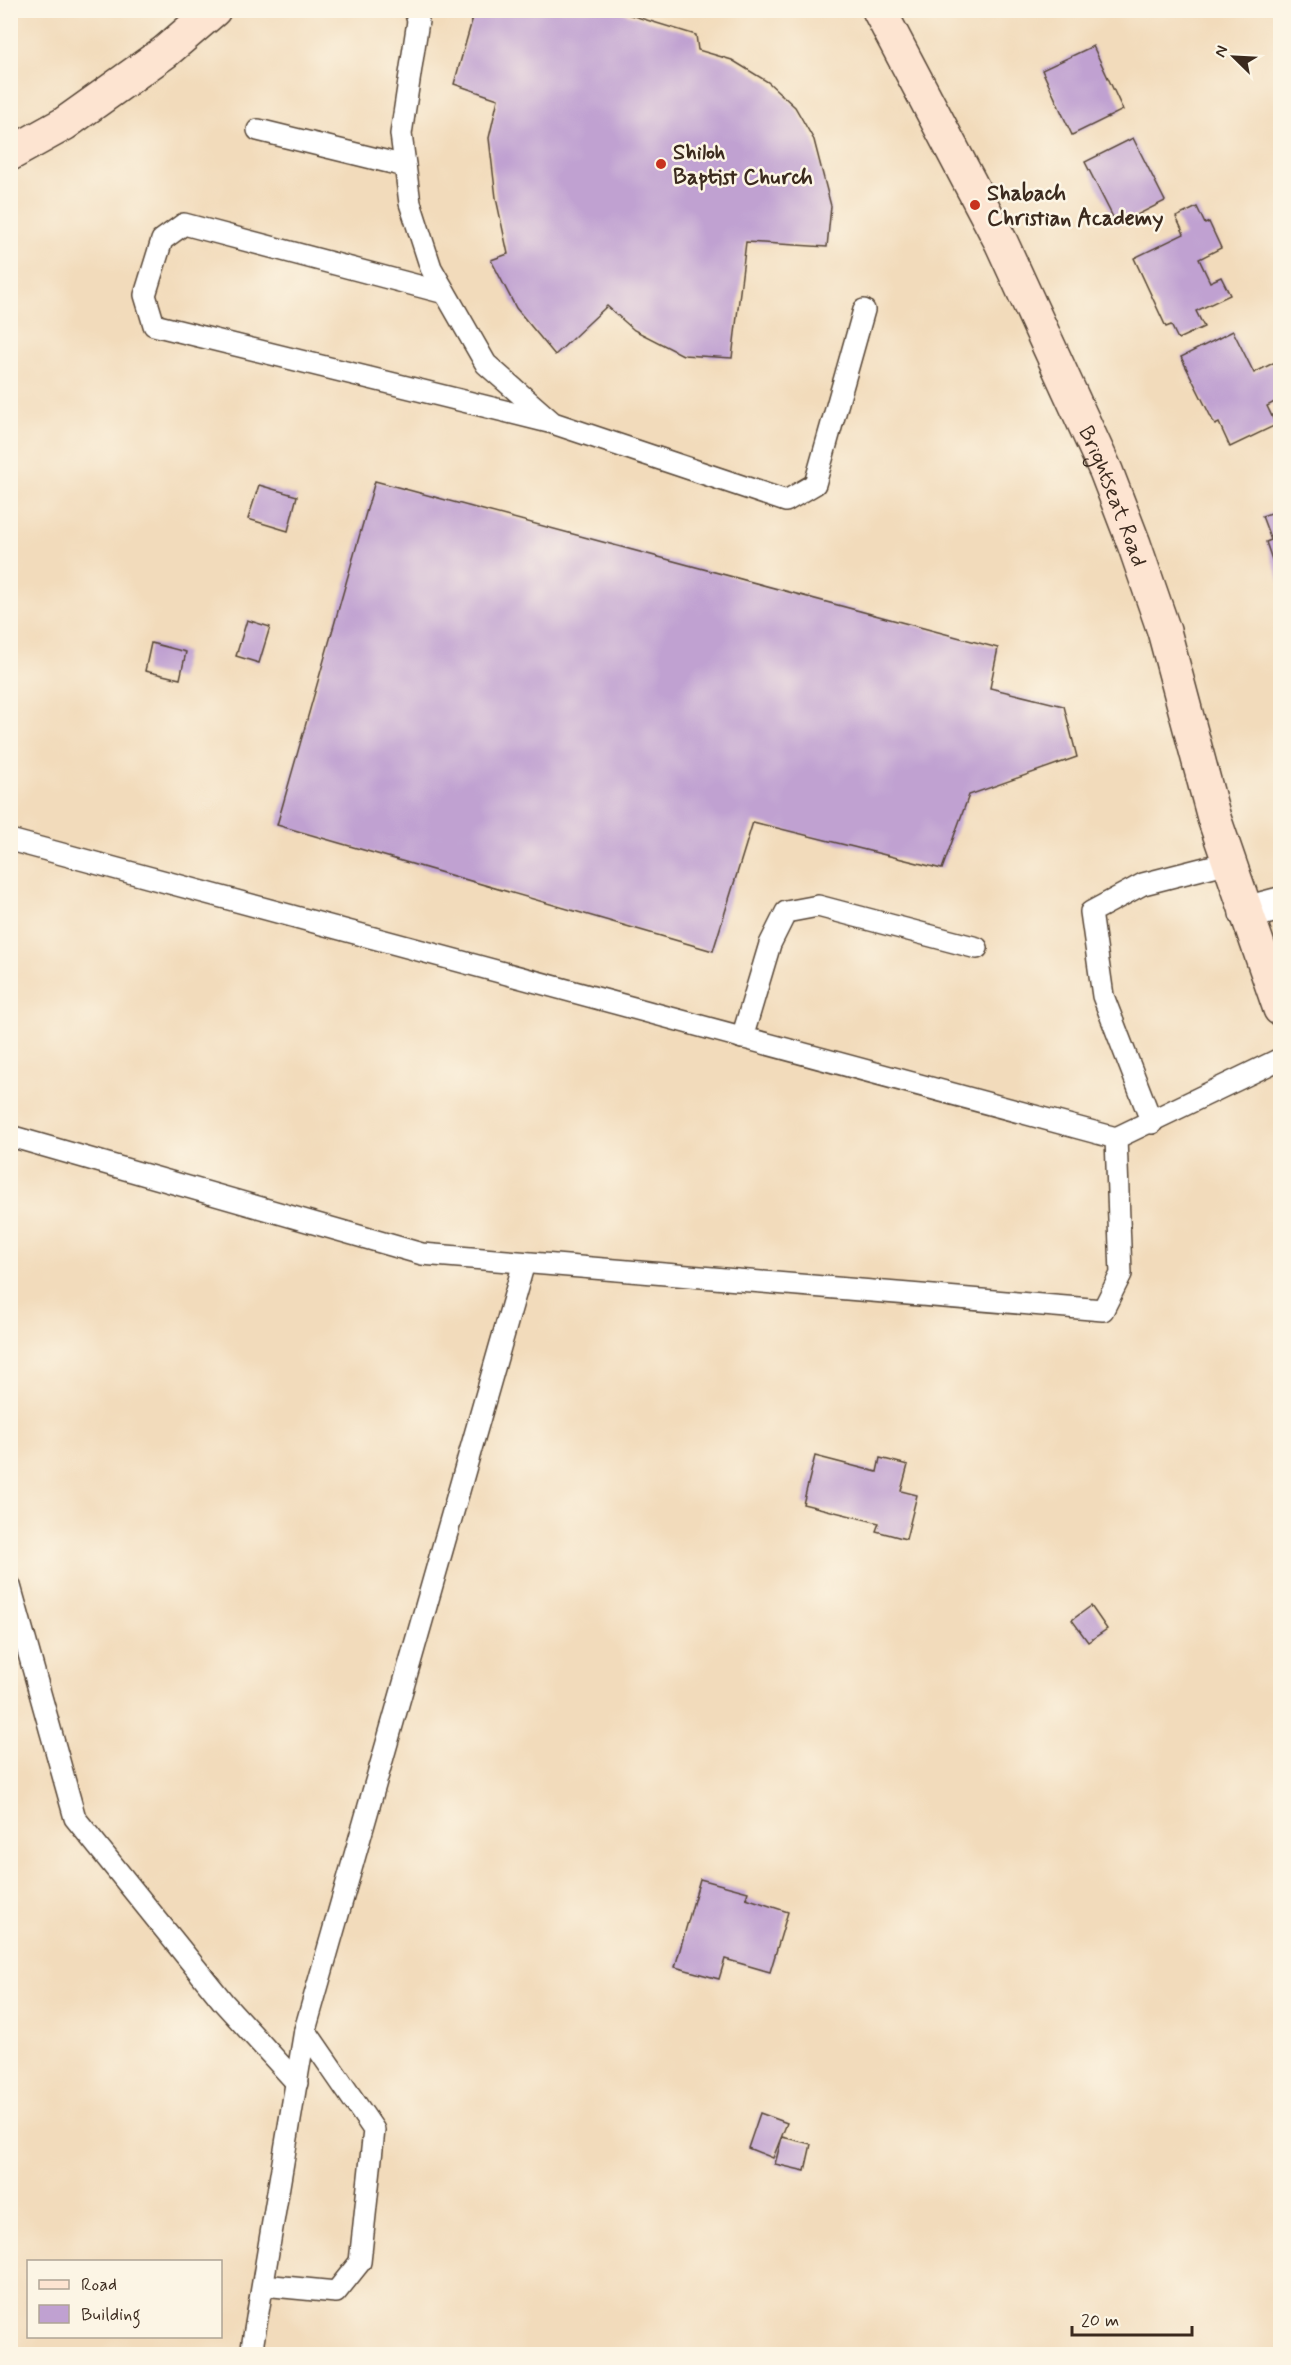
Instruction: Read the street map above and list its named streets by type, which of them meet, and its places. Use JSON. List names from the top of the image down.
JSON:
{
  "streets": {
    "street": ["Brightseat Road"]
  },
  "places": ["Shiloh Baptist Church", "Shabach Christian Academy"],
  "legend": ["Road", "Building"],
  "scale_bar": "20 m",
  "north": "top left"
}
